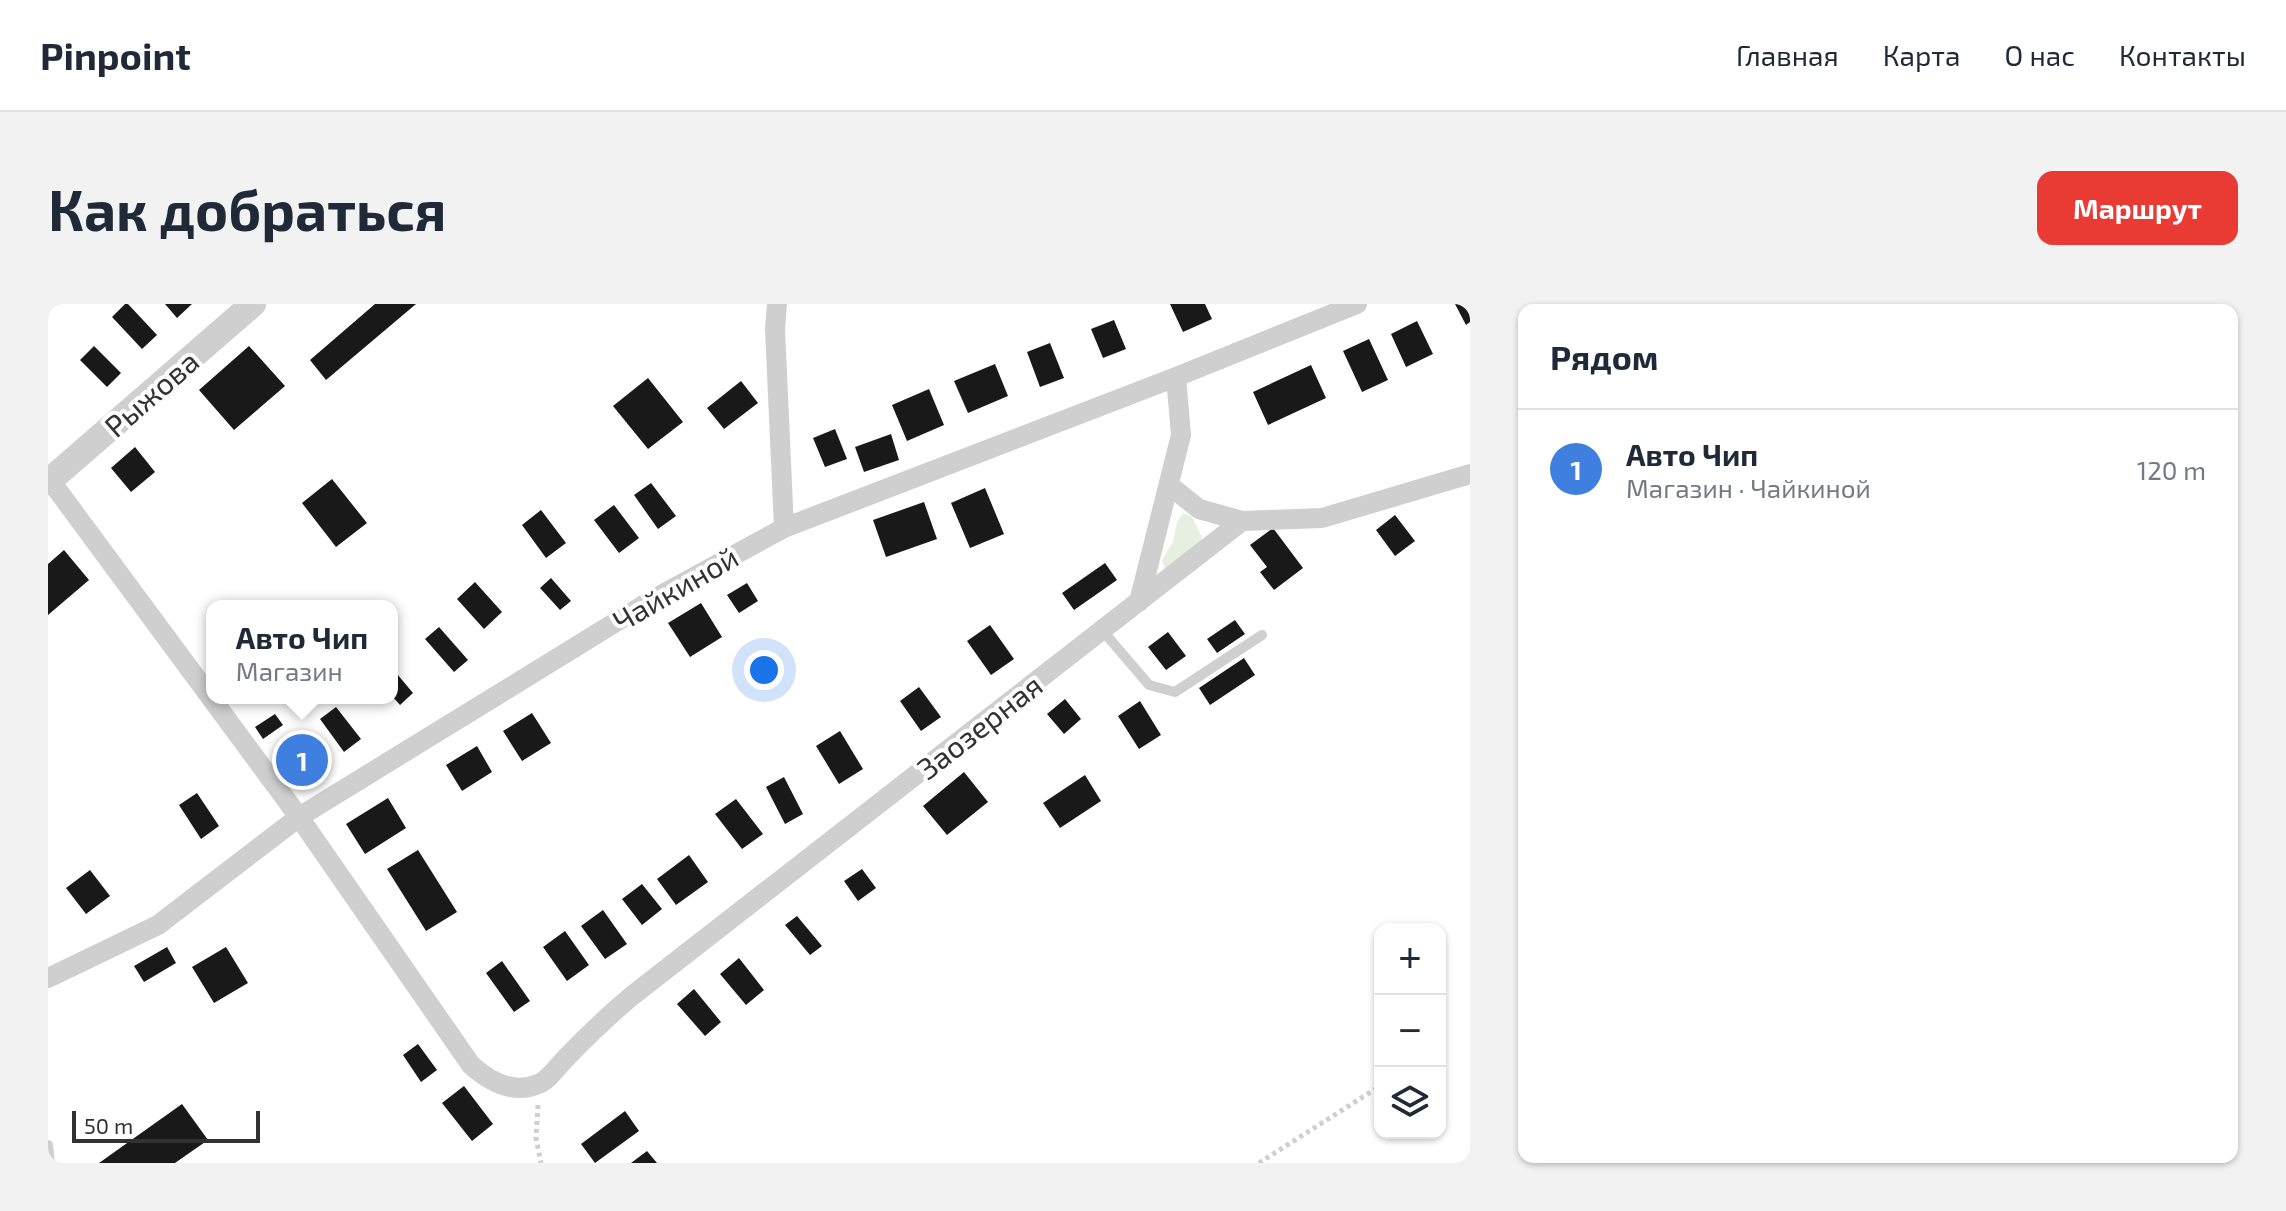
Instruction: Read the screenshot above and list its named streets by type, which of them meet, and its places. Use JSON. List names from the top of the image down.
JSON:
{
  "streets": {
    "street": ["Рыжова", "Чайкиной", "Заозерная"]
  },
  "scale_bar": "50 m",
  "page": {
    "header": "Pinpoint",
    "nav": [
      "Главная",
      "Карта",
      "О нас",
      "Контакты"
    ],
    "buttons": "Маршрут",
    "title": "Как добраться",
    "heading": "Рядом",
    "list": [
      {
        "mark": "1",
        "name": "Авто Чип",
        "note": "Магазин · Чайкиной",
        "value": "120 m"
      }
    ],
    "popup": ["Авто Чип", "Магазин"],
    "pins": "1",
    "map_buttons": ["+", "−"],
    "scale": "50 m"
  }
}
